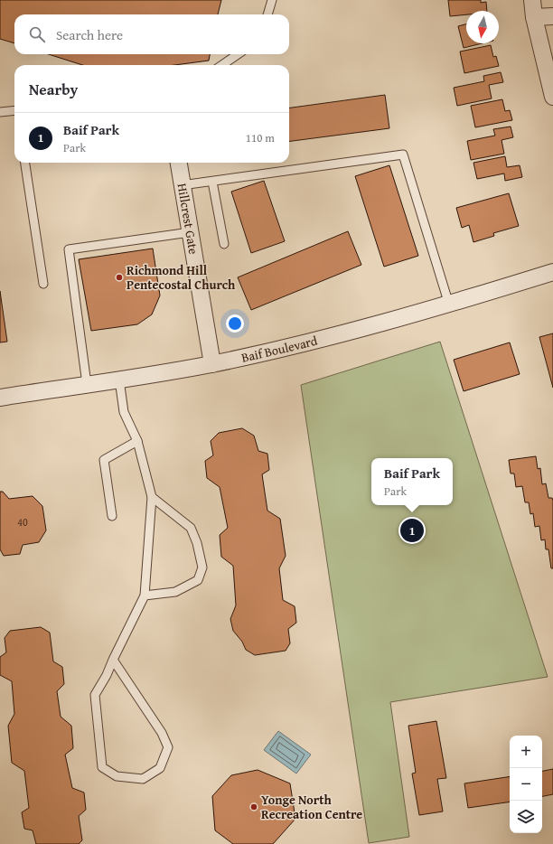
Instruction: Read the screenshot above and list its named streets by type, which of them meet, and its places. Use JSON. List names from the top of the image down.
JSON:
{
  "streets": {
    "street": ["Hillcrest Gate", "Baif Boulevard"]
  },
  "crossings": [
    ["Hillcrest Gate", "Baif Boulevard"]
  ],
  "places": ["Richmond Hill Pentecostal Church", "Yonge North Recreation Centre"],
  "house_numbers": ["40"],
  "north": "bottom",
  "page": {
    "search": "Search here",
    "heading": "Nearby",
    "list": [
      {
        "mark": "1",
        "name": "Baif Park",
        "note": "Park",
        "value": "110 m"
      }
    ],
    "popup": ["Baif Park", "Park"],
    "pins": "1",
    "map_buttons": ["+", "−"]
  }
}
